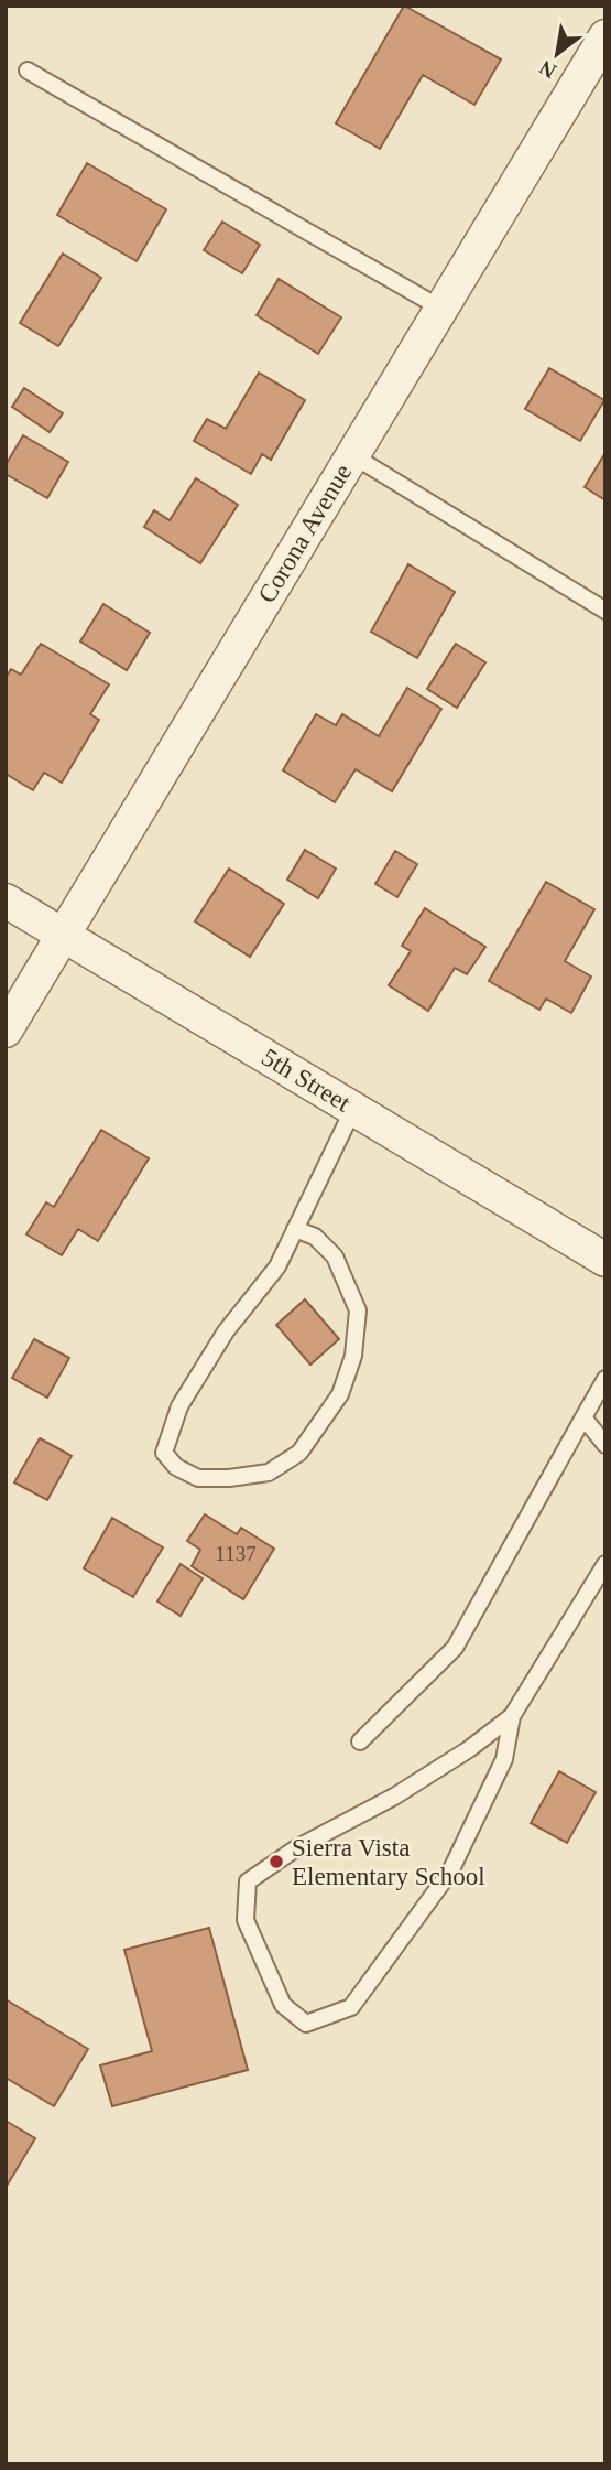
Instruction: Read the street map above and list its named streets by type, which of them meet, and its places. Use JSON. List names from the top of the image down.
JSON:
{
  "streets": {
    "street": ["Corona Avenue", "5th Street"]
  },
  "crossings": [
    ["Corona Avenue", "5th Street"]
  ],
  "places": ["Sierra Vista Elementary School"],
  "house_numbers": ["1137"],
  "north": "bottom left"
}
